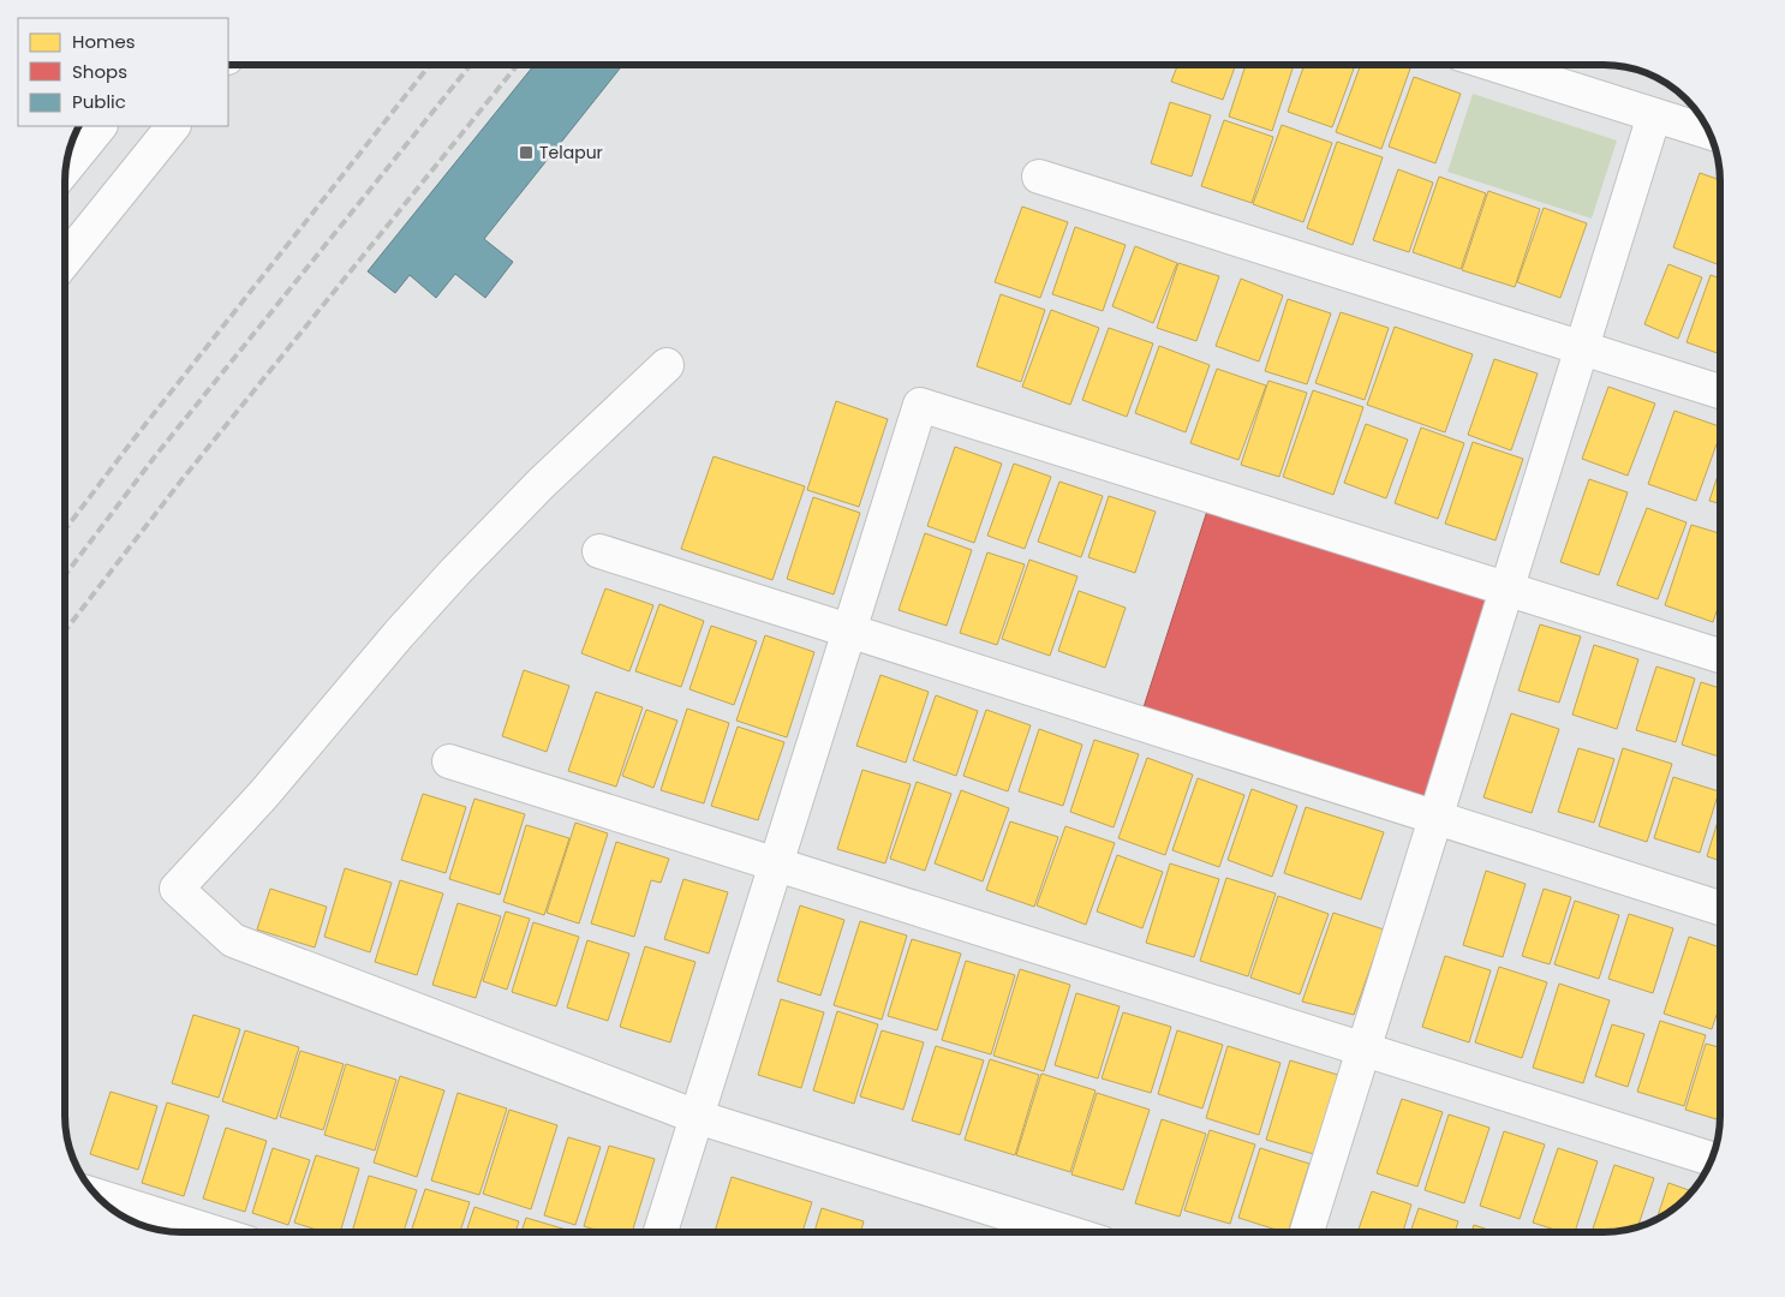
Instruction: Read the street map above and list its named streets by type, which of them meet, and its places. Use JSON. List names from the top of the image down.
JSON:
{
  "places": {
    "transit": ["Telapur"]
  },
  "legend": ["Homes", "Shops", "Public"]
}
